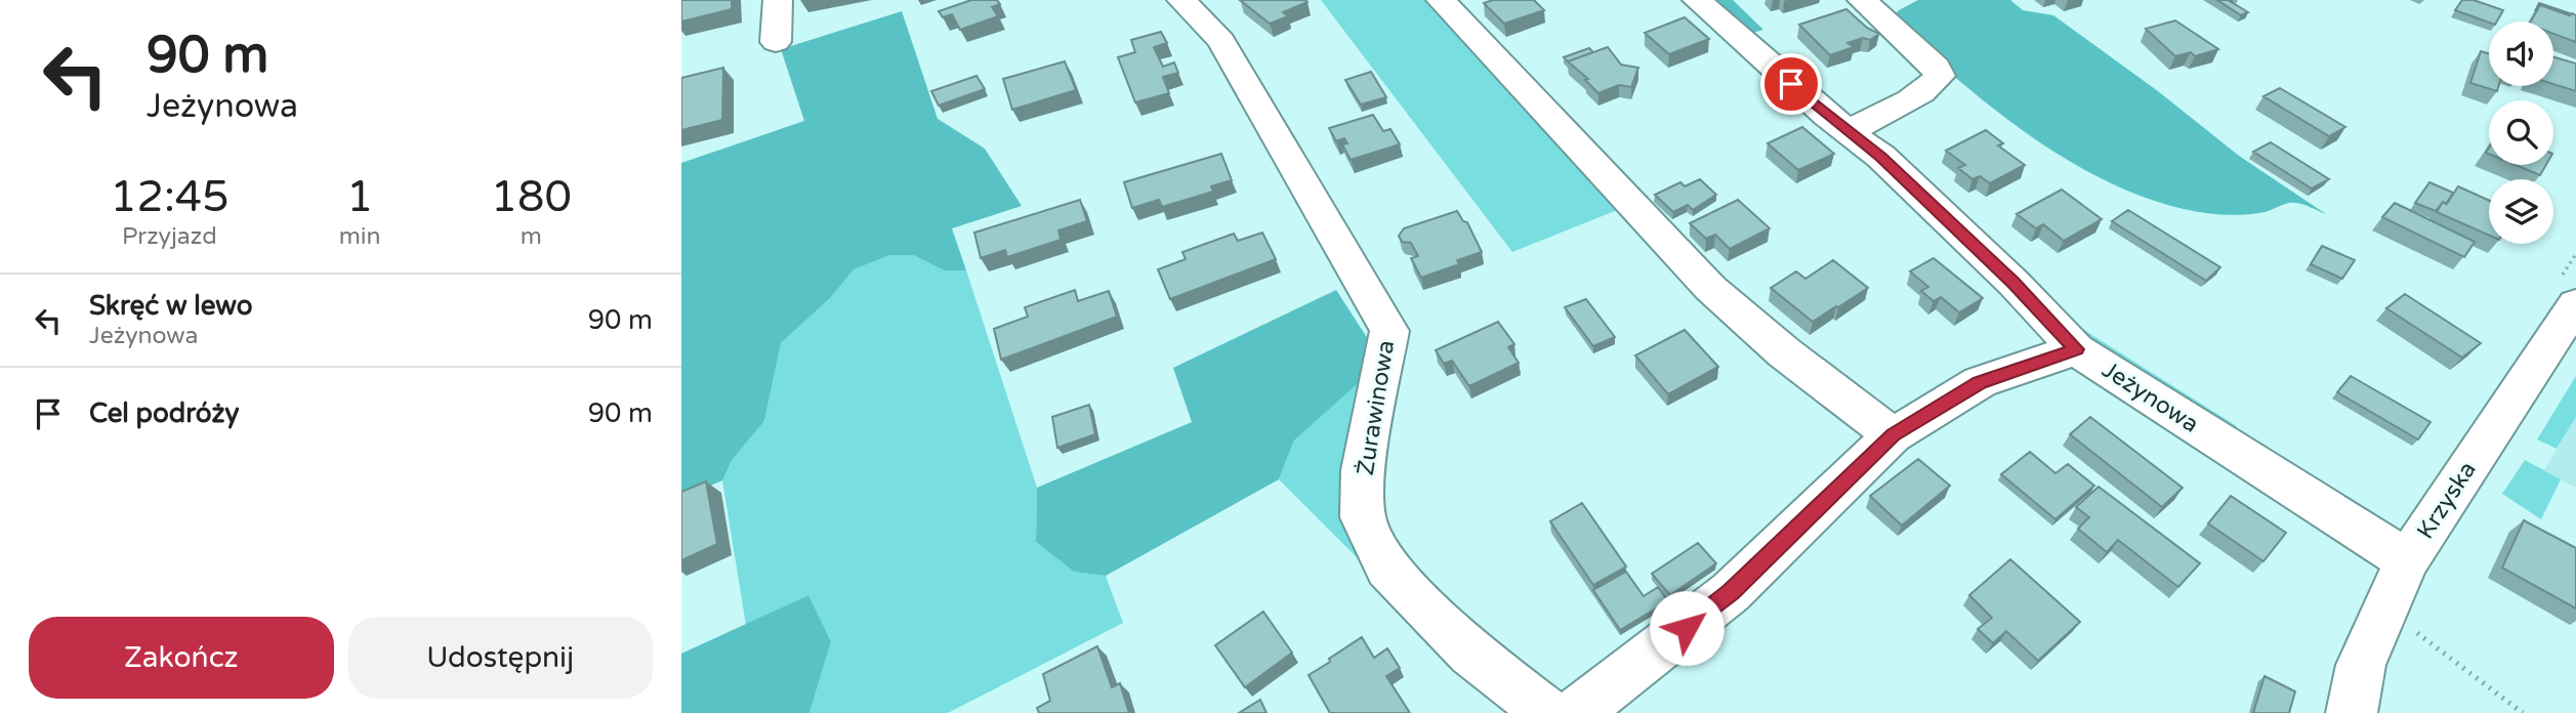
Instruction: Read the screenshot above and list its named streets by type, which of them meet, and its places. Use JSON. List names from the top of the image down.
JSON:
{
  "streets": {
    "street": ["Jeżynowa", "Żurawinowa", "Krzyska"]
  },
  "crossings": [
    ["Jeżynowa", "Krzyska"]
  ],
  "page": {
    "turn": ["90 m", "Jeżynowa"],
    "eta": [
      "12:45",
      "Przyjazd",
      "1",
      "min",
      "180",
      "m"
    ],
    "list": [
      {
        "name": "Skręć w lewo",
        "note": "Jeżynowa",
        "value": "90 m"
      },
      {
        "name": "Cel podróży",
        "value": "90 m"
      }
    ],
    "buttons": ["Zakończ", "Udostępnij"]
  }
}
